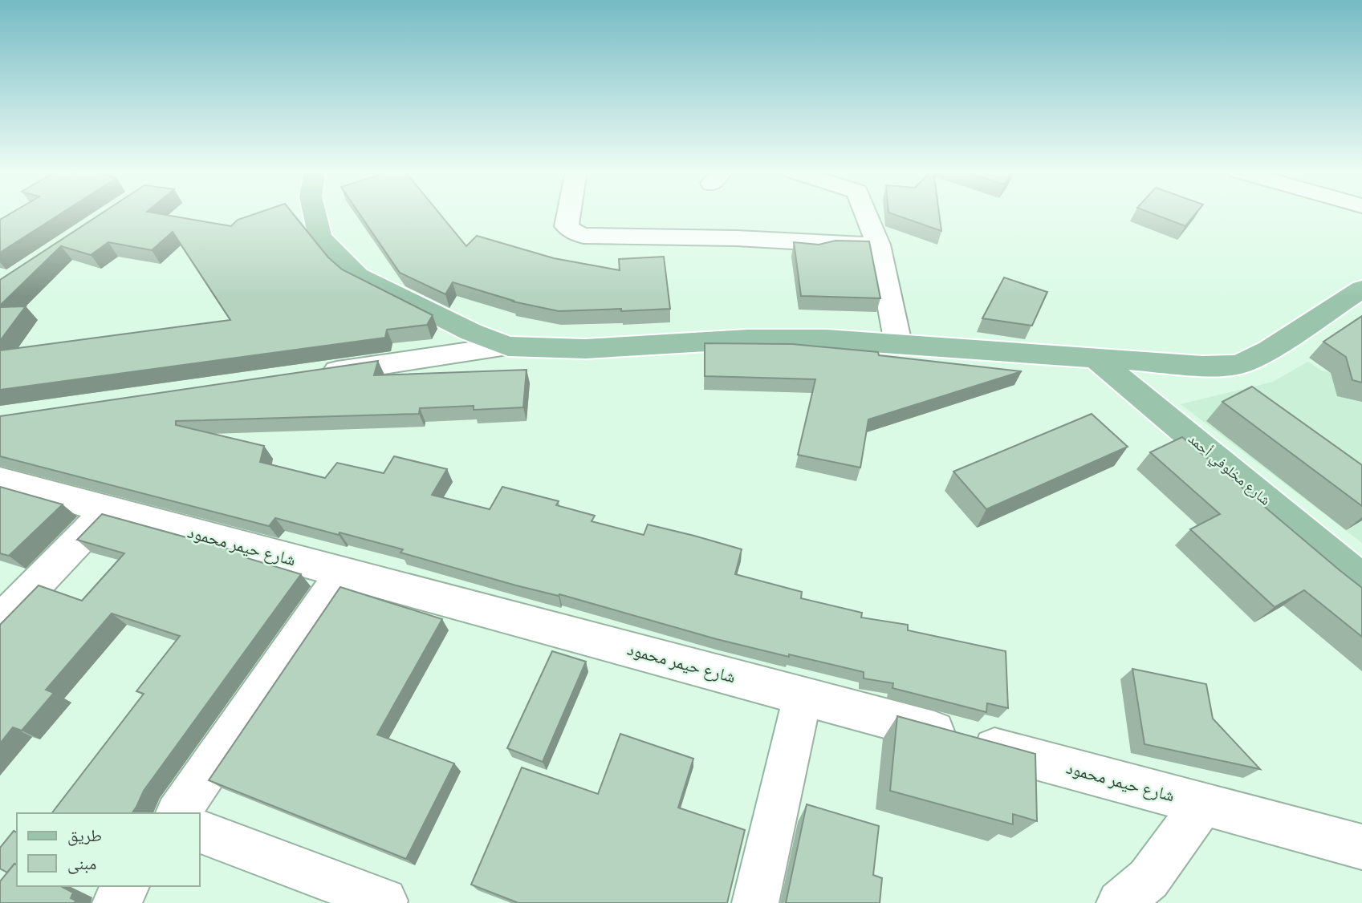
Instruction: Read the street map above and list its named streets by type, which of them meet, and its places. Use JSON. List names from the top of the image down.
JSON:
{
  "streets": {
    "main road": ["شارع مخلوفي أحمد"],
    "street": ["شارع حيمر محمود"]
  },
  "legend": ["طريق", "مبنى"]
}
